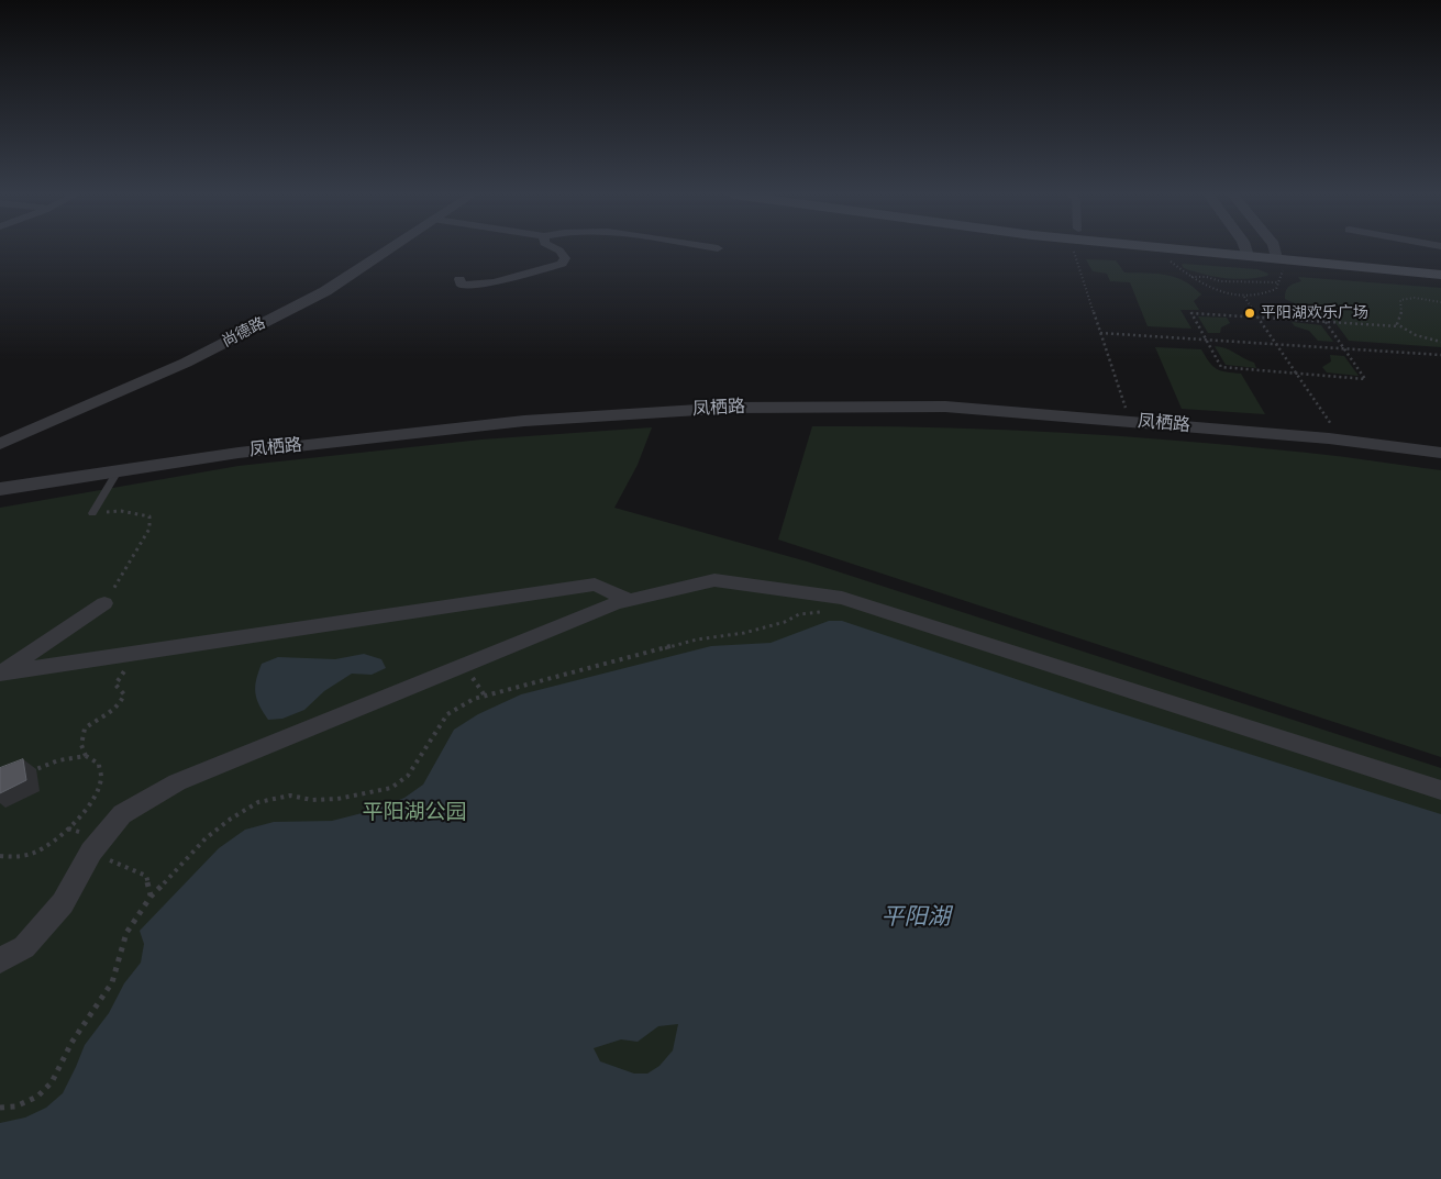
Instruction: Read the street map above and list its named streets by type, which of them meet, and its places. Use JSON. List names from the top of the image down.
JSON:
{
  "streets": {
    "street": ["尚德路", "凤栖路"]
  },
  "water": ["平阳湖"],
  "parks": ["平阳湖公园"],
  "places": ["平阳湖欢乐广场"]
}
